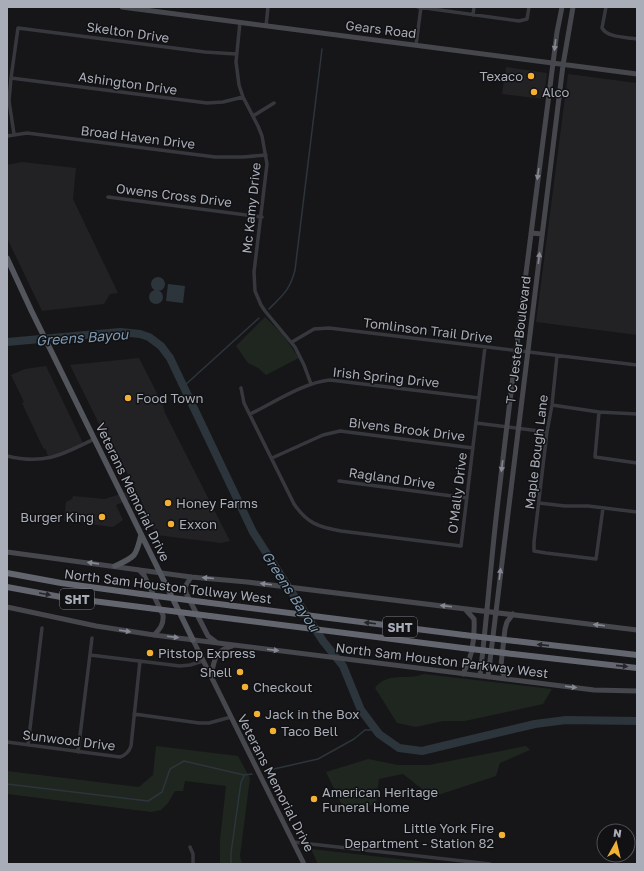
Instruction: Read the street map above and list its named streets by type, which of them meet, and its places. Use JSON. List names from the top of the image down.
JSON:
{
  "streets": {
    "highway": ["North Sam Houston Tollway West", "SHT"],
    "main road": [
      "Gears Road",
      "T C Jester Boulevard",
      "Veterans Memorial Drive",
      "North Sam Houston Parkway West"
    ],
    "street": [
      "Skelton Drive",
      "Ashington Drive",
      "Broad Haven Drive",
      "Owens Cross Drive",
      "Mc Kamy Drive",
      "Tomlinson Trail Drive",
      "Irish Spring Drive",
      "Bivens Brook Drive",
      "Maple Bough Lane",
      "Ragland Drive",
      "O'Mally Drive",
      "Sunwood Drive"
    ]
  },
  "crossings": [
    ["Gears Road", "Mc Kamy Drive"],
    ["Gears Road", "T C Jester Boulevard"],
    ["Skelton Drive", "Ashington Drive"],
    ["Skelton Drive", "Mc Kamy Drive"],
    ["Ashington Drive", "Mc Kamy Drive"],
    ["Broad Haven Drive", "Mc Kamy Drive"],
    ["Owens Cross Drive", "Mc Kamy Drive"],
    ["Mc Kamy Drive", "Tomlinson Trail Drive"],
    ["Mc Kamy Drive", "Irish Spring Drive"],
    ["Tomlinson Trail Drive", "T C Jester Boulevard"],
    ["Tomlinson Trail Drive", "Maple Bough Lane"],
    ["Tomlinson Trail Drive", "O'Mally Drive"],
    ["T C Jester Boulevard", "North Sam Houston Parkway West"],
    ["Irish Spring Drive", "O'Mally Drive"],
    ["Bivens Brook Drive", "O'Mally Drive"],
    ["Ragland Drive", "O'Mally Drive"],
    ["Veterans Memorial Drive", "North Sam Houston Parkway West"]
  ],
  "one_way": ["North Sam Houston Parkway West"],
  "water": ["Greens Bayou"],
  "places": [
    "Texaco",
    "Alco",
    "Food Town",
    "Honey Farms",
    "Burger King",
    "Exxon",
    "Pitstop Express",
    "Shell",
    "Checkout",
    "Jack in the Box",
    "Taco Bell",
    "American Heritage Funeral Home",
    "Little York Fire Department - Station 82"
  ],
  "north": "top"
}
